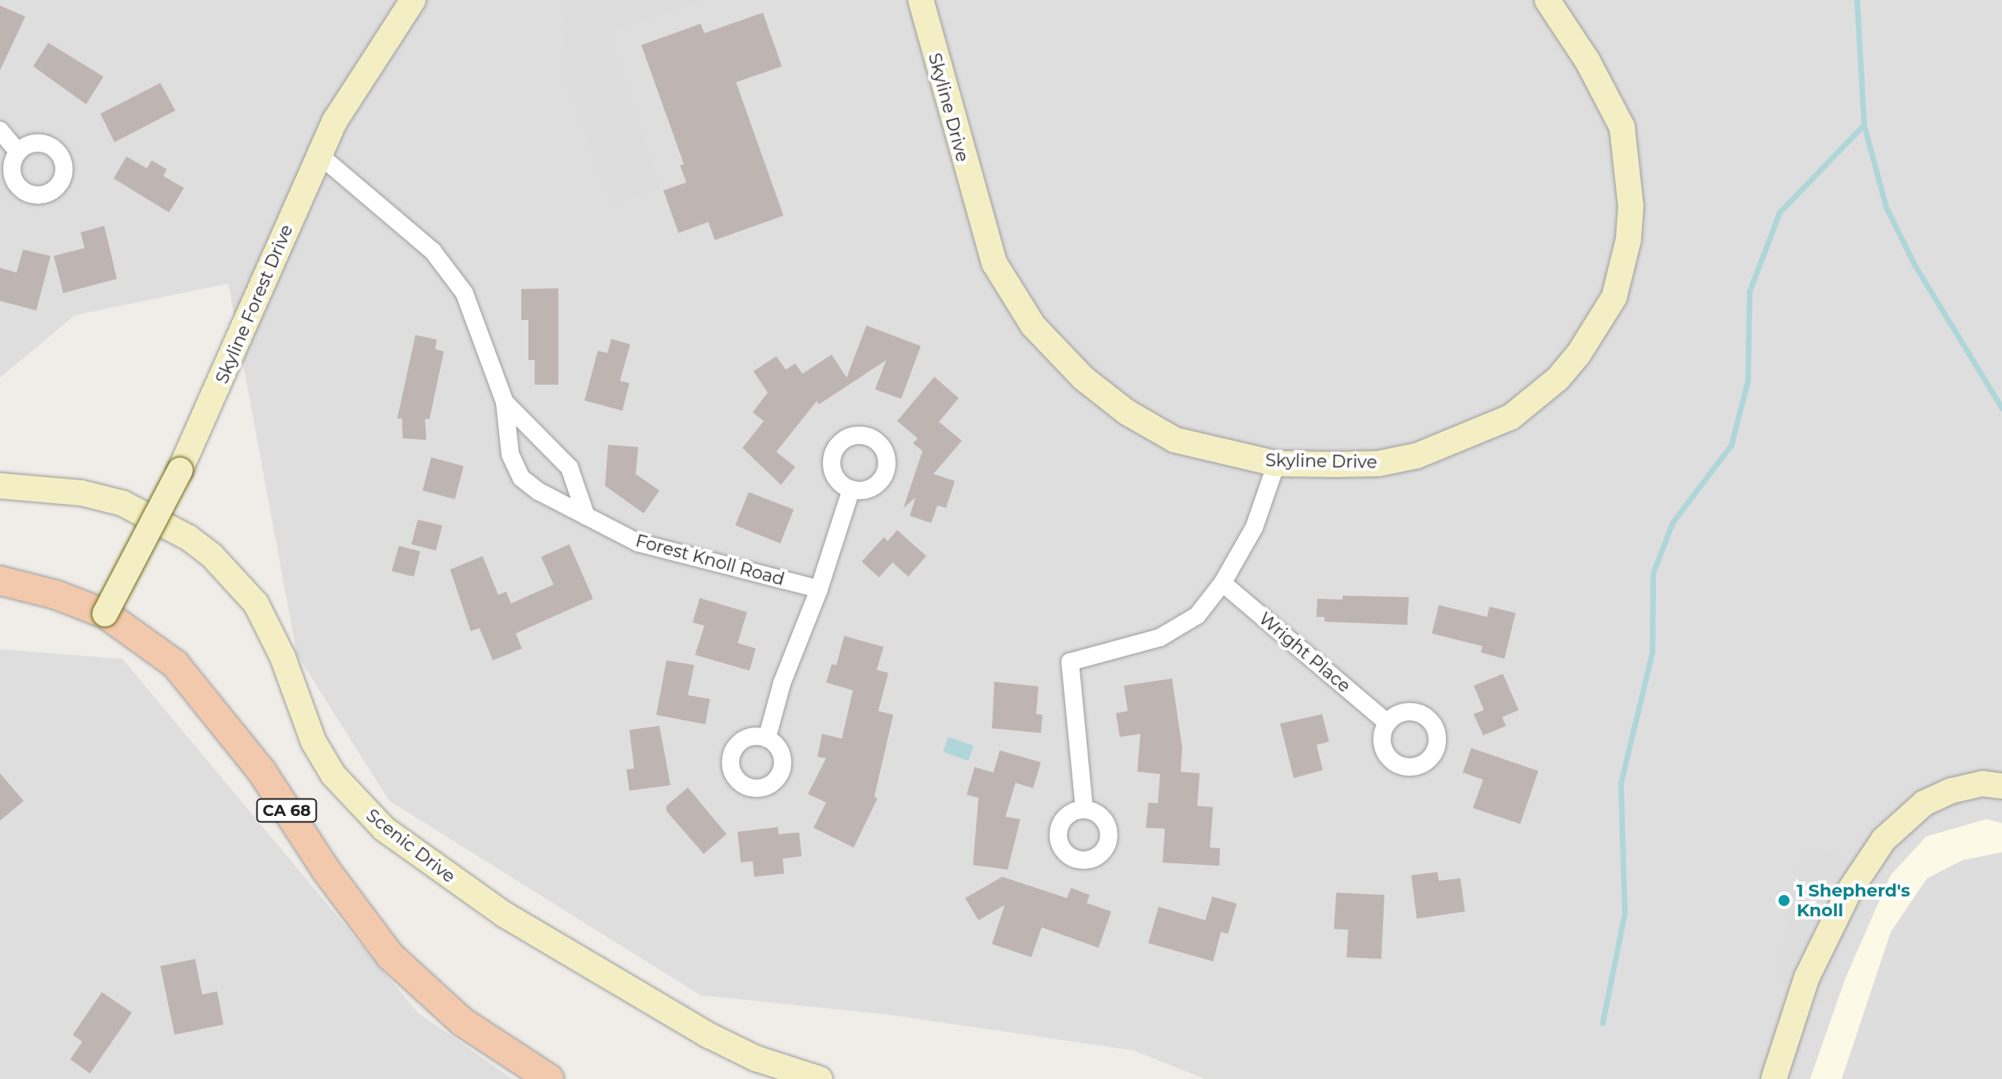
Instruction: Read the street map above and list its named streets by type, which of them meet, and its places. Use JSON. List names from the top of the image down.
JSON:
{
  "streets": {
    "main road": ["CA 68"],
    "street": [
      "Skyline Drive",
      "Skyline Forest Drive",
      "Forest Knoll Road",
      "Wright Place",
      "Scenic Drive"
    ]
  },
  "crossings": [
    ["Skyline Forest Drive", "Forest Knoll Road"],
    ["Skyline Forest Drive", "CA 68"]
  ],
  "places": ["1 Shepherd's Knoll"]
}
